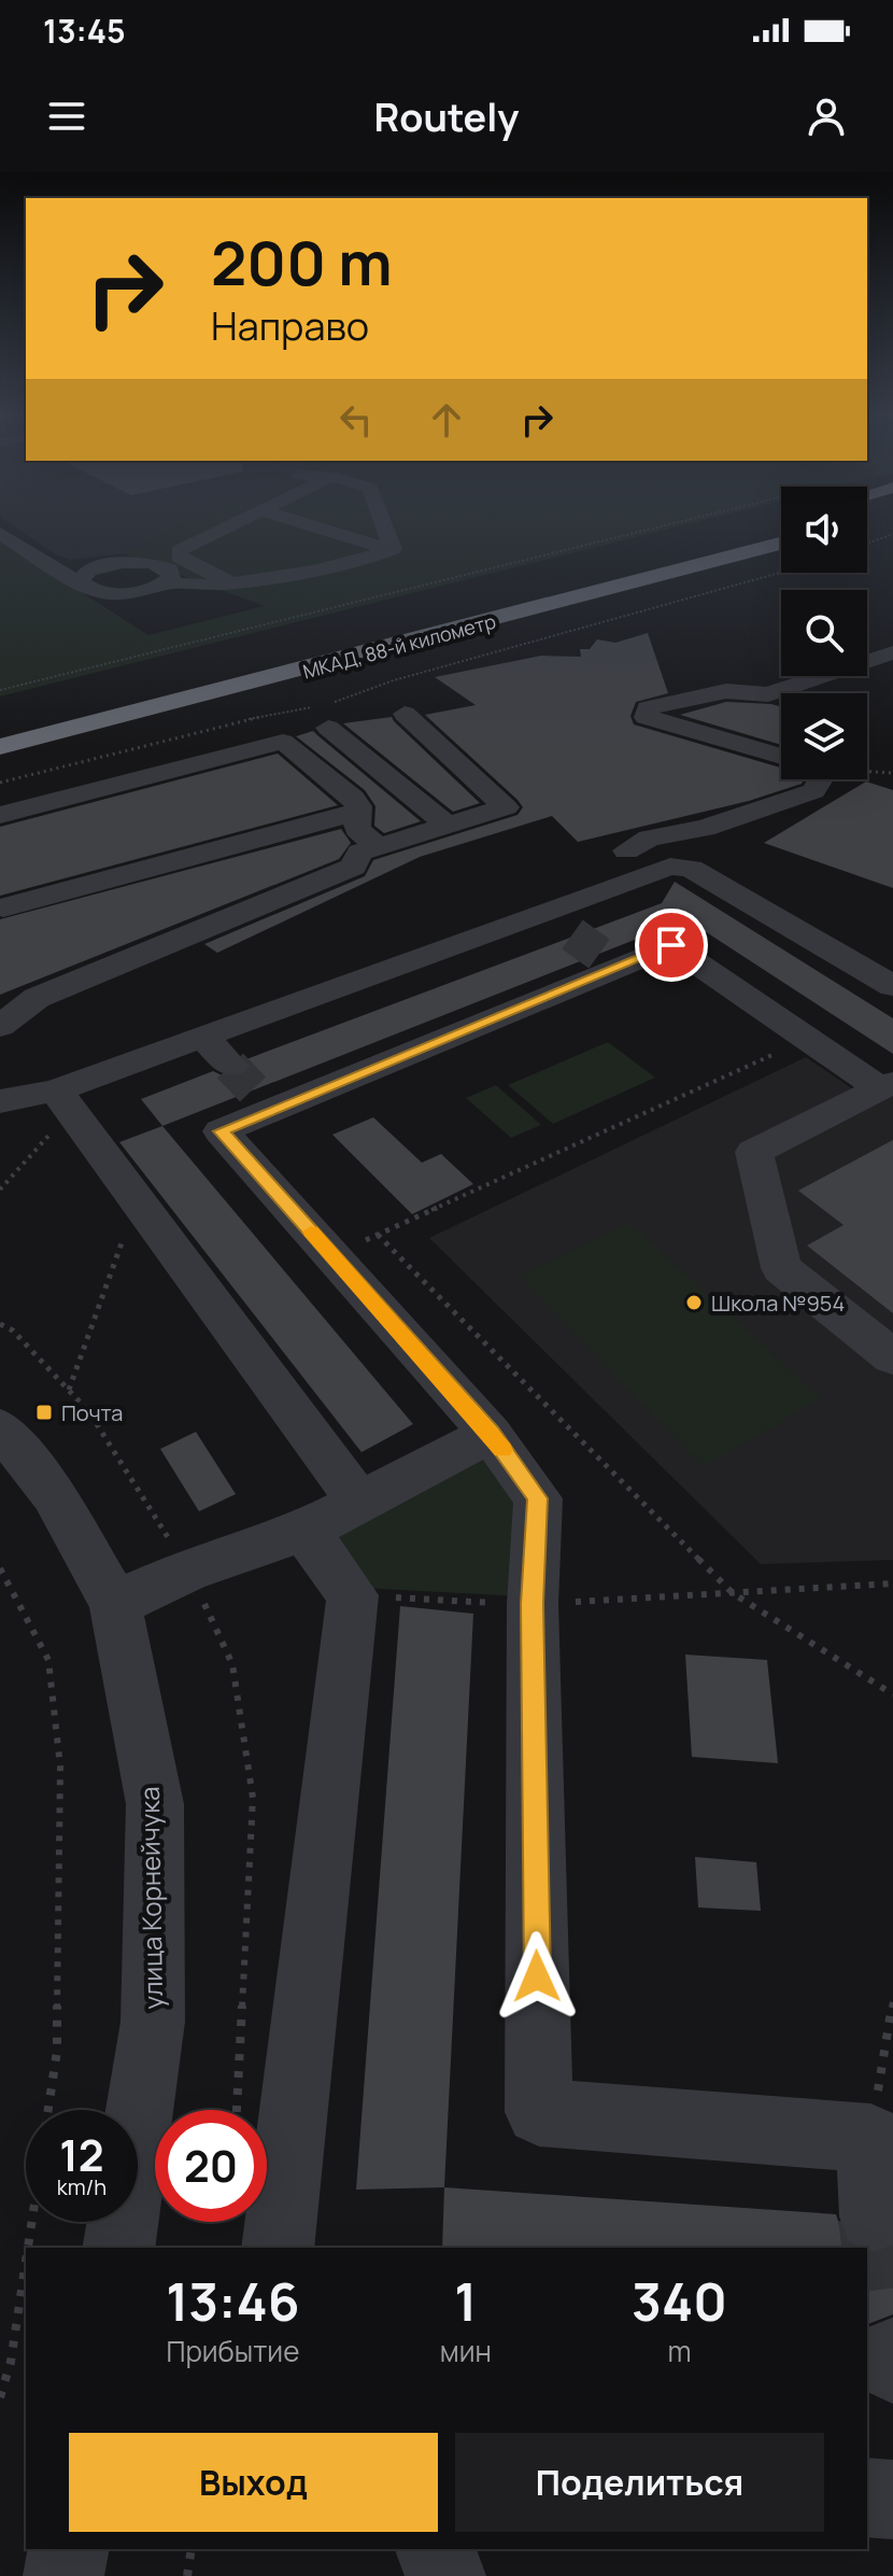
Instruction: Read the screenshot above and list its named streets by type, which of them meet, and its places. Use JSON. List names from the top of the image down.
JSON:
{
  "streets": {
    "highway": ["МКАД, 88-й километр"],
    "street": ["улица Корнейчука"]
  },
  "places": {
    "other": ["Школа №954"],
    "transit": ["Почта"]
  },
  "page": {
    "status": "13:45",
    "header": "Routely",
    "turn": ["200 m", "Направо"],
    "speed": "12 km/h",
    "limit": "20",
    "eta": [
      "13:46",
      "Прибытие",
      "1",
      "мин",
      "340",
      "m"
    ],
    "buttons": ["Выход", "Поделиться"]
  }
}
